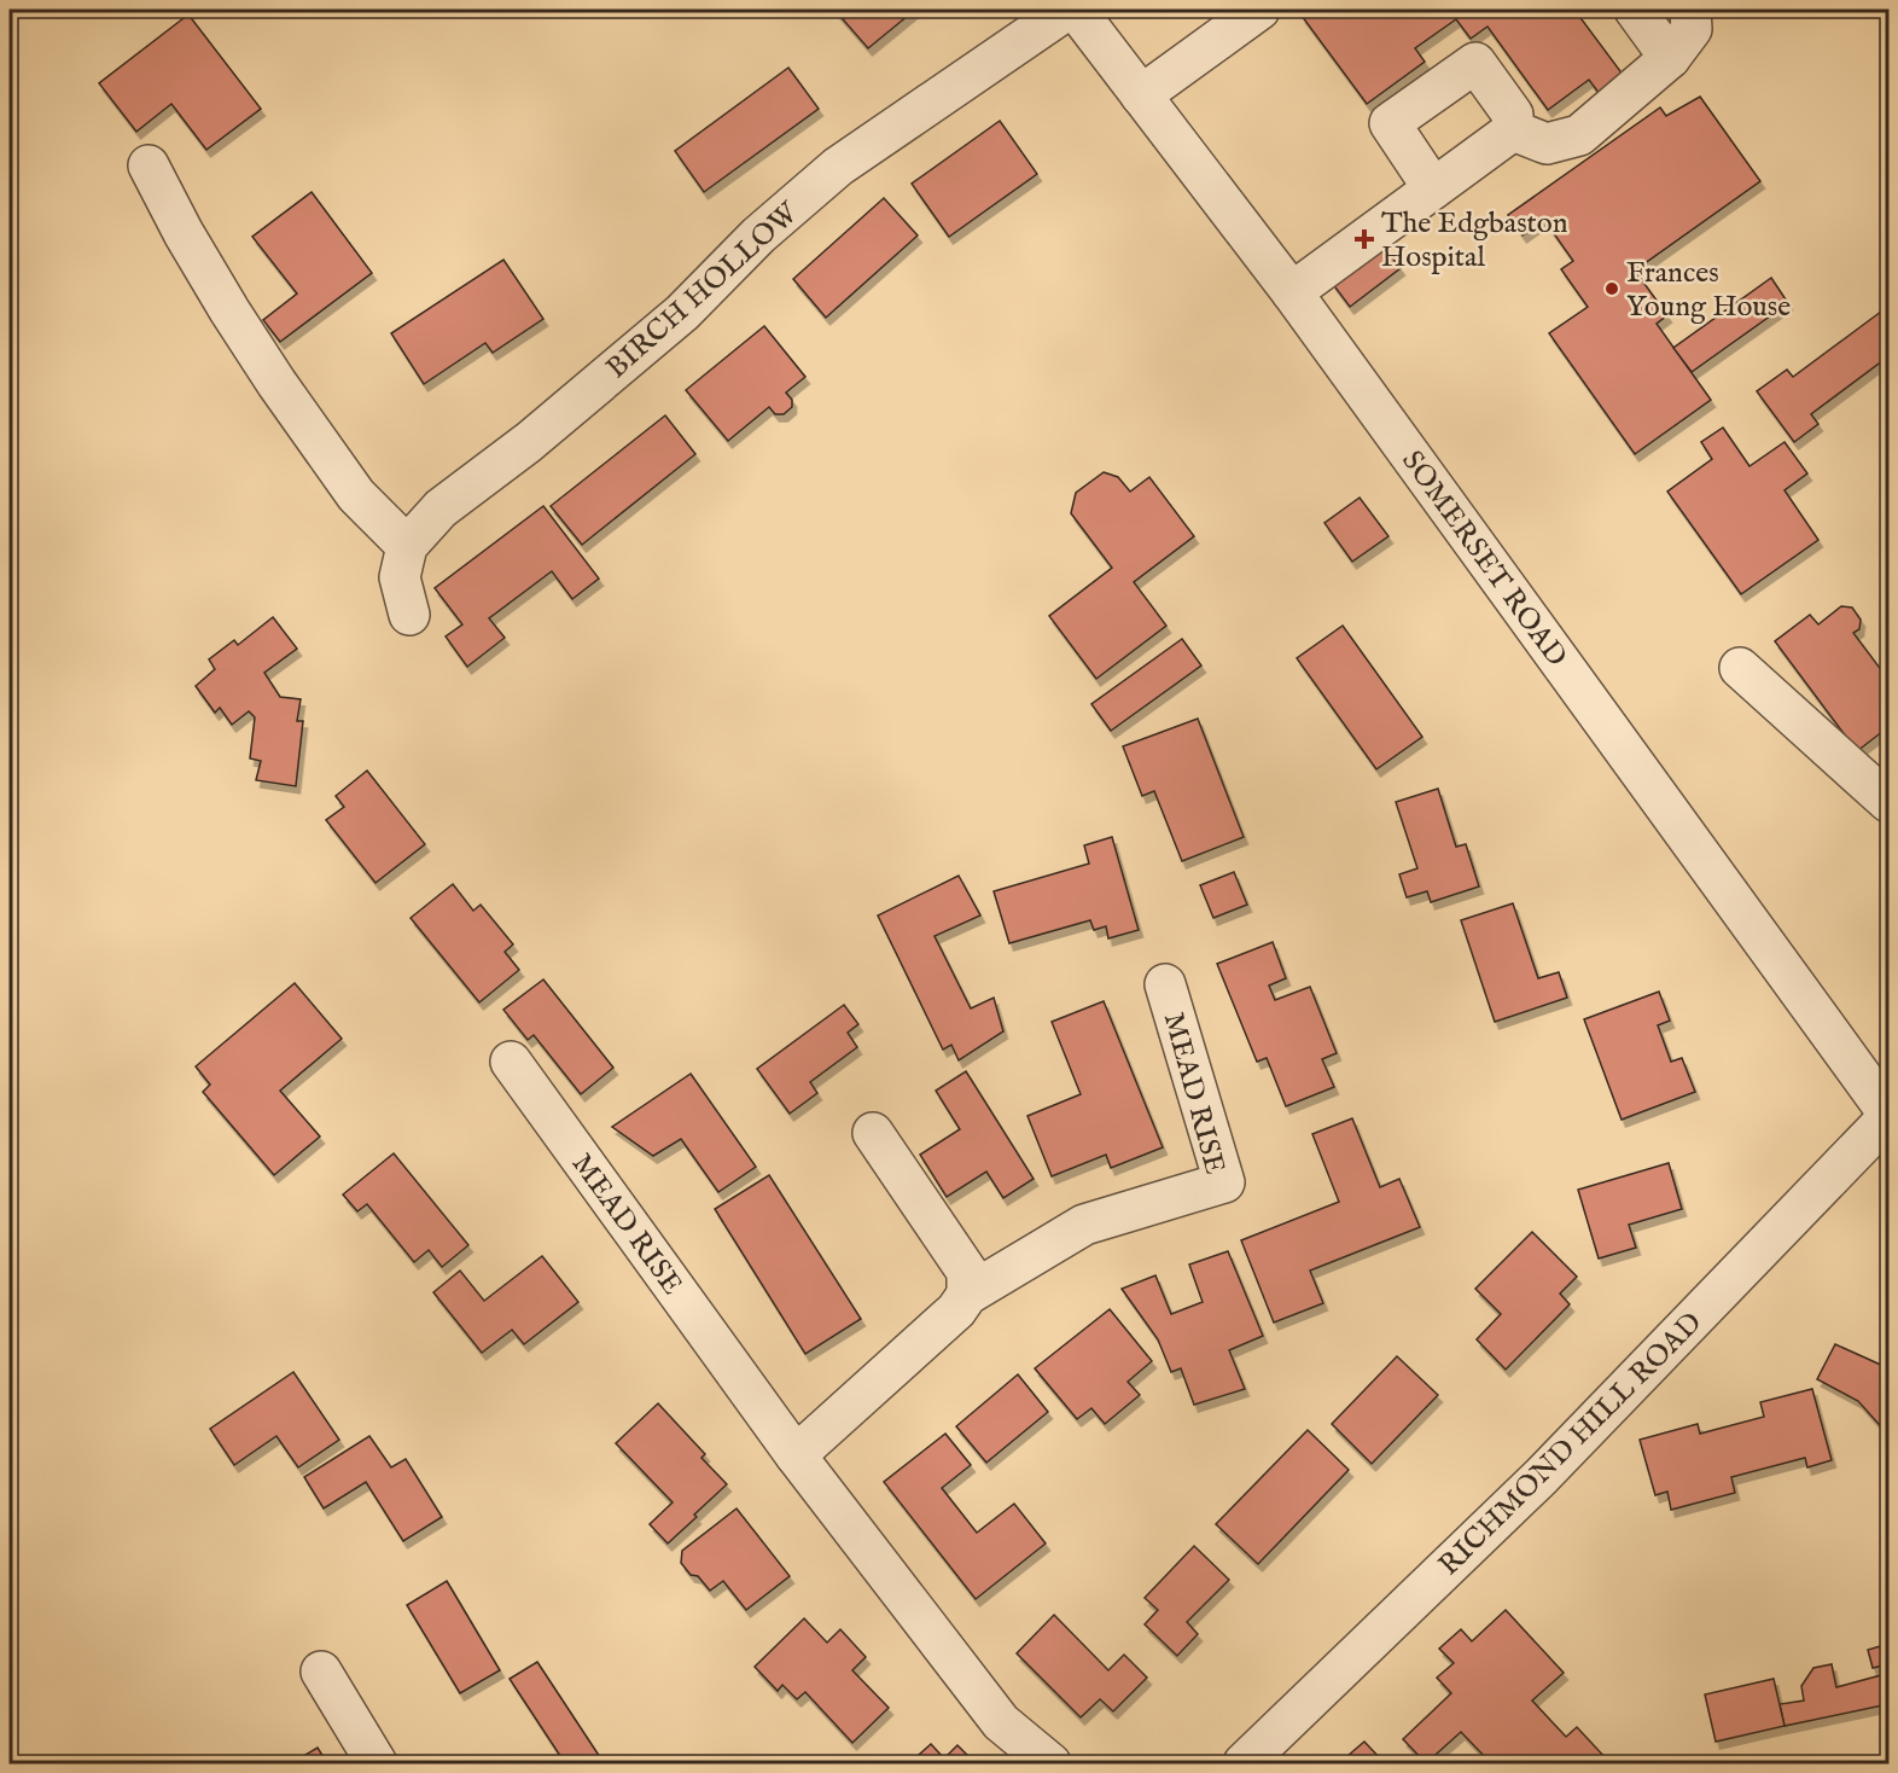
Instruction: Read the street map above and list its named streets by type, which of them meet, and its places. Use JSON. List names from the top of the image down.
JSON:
{
  "streets": {
    "street": [
      "BIRCH HOLLOW",
      "SOMERSET ROAD",
      "MEAD RISE",
      "RICHMOND HILL ROAD"
    ]
  },
  "crossings": [
    ["SOMERSET ROAD", "RICHMOND HILL ROAD"]
  ],
  "places": {
    "health": ["The Edgbaston Hospital"],
    "other": ["Frances Young House"]
  }
}
